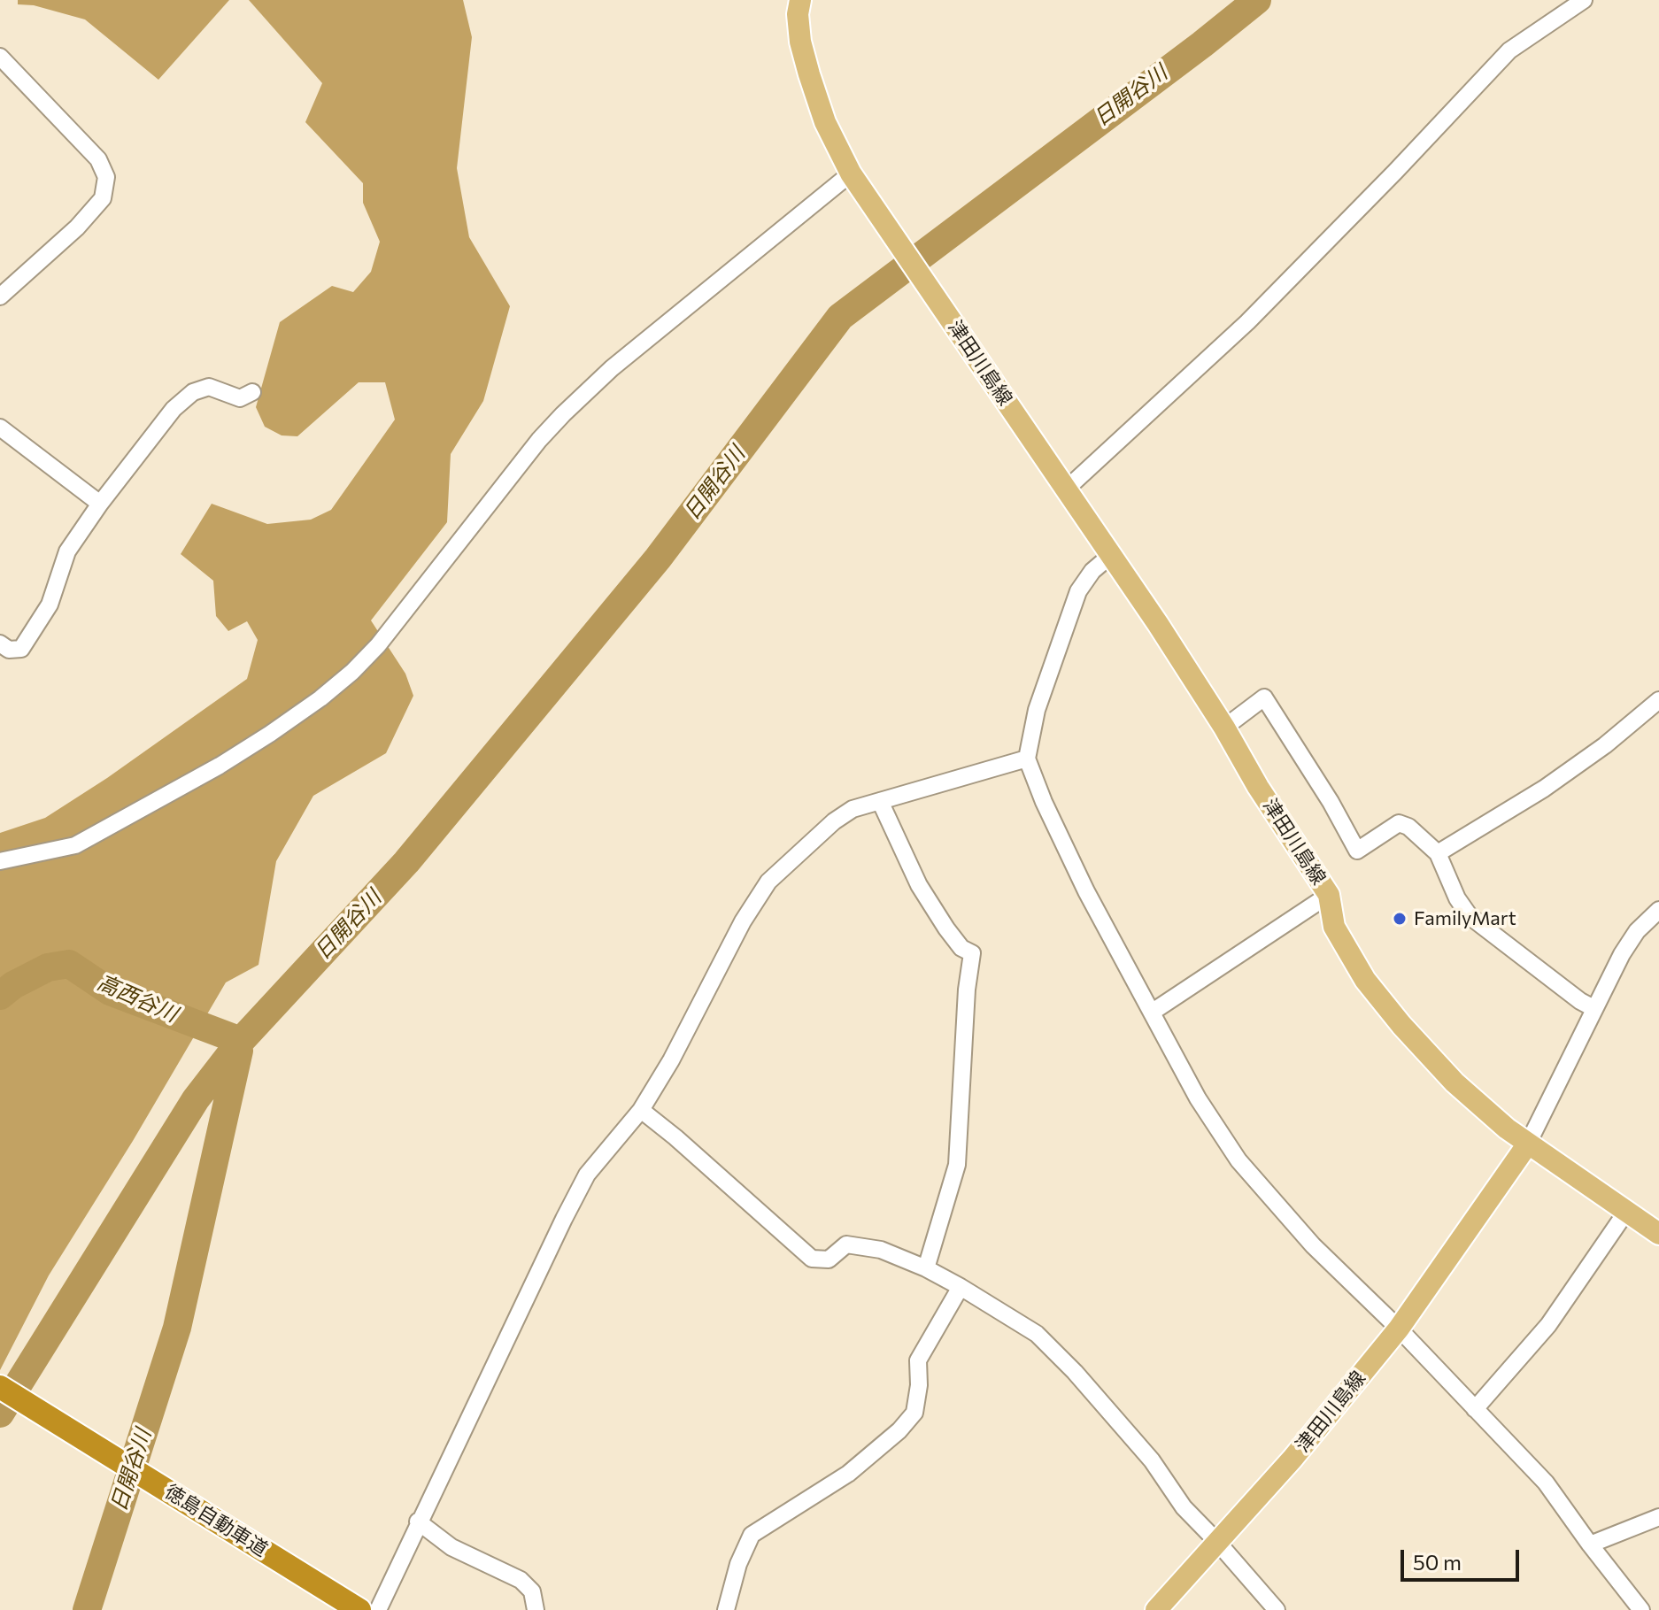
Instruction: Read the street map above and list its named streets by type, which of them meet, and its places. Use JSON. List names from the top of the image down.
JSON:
{
  "streets": {
    "highway": ["徳島自動車道"],
    "main road": ["津田川島線"]
  },
  "water": ["日開谷川", "高西谷川"],
  "places": ["FamilyMart"],
  "scale_bar": "50 m"
}
